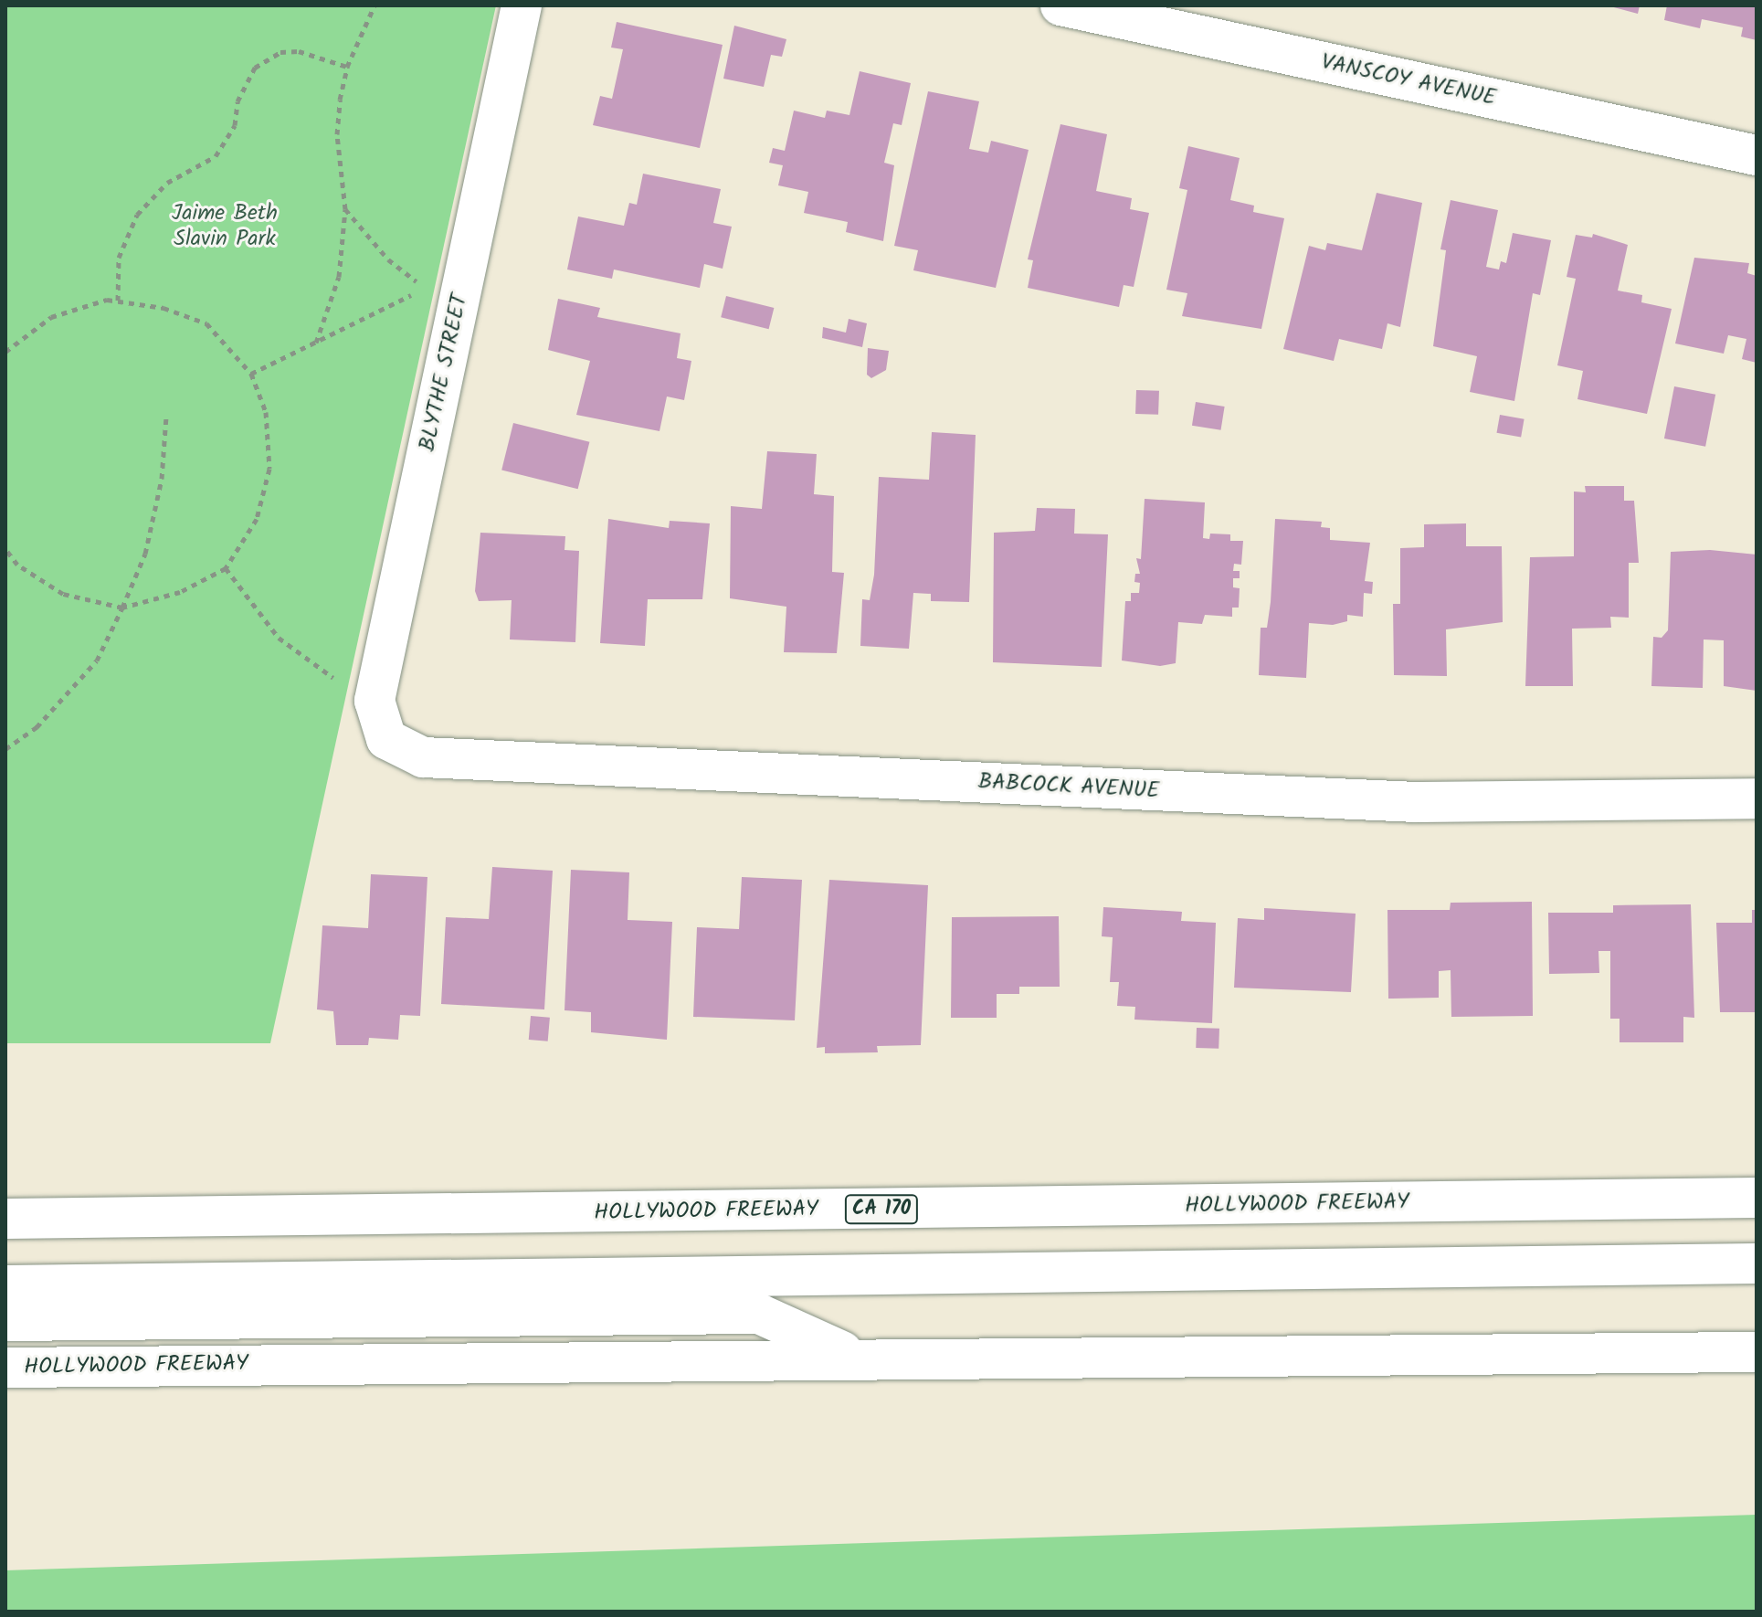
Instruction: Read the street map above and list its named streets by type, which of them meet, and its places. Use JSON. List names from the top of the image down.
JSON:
{
  "streets": {
    "main road": [
      "VANSCOY AVENUE",
      "BLYTHE STREET",
      "BABCOCK AVENUE",
      "HOLLYWOOD FREEWAY",
      "CA 170"
    ]
  },
  "crossings": [
    ["BLYTHE STREET", "BABCOCK AVENUE"]
  ],
  "parks": ["Jaime Beth Slavin Park"]
}
